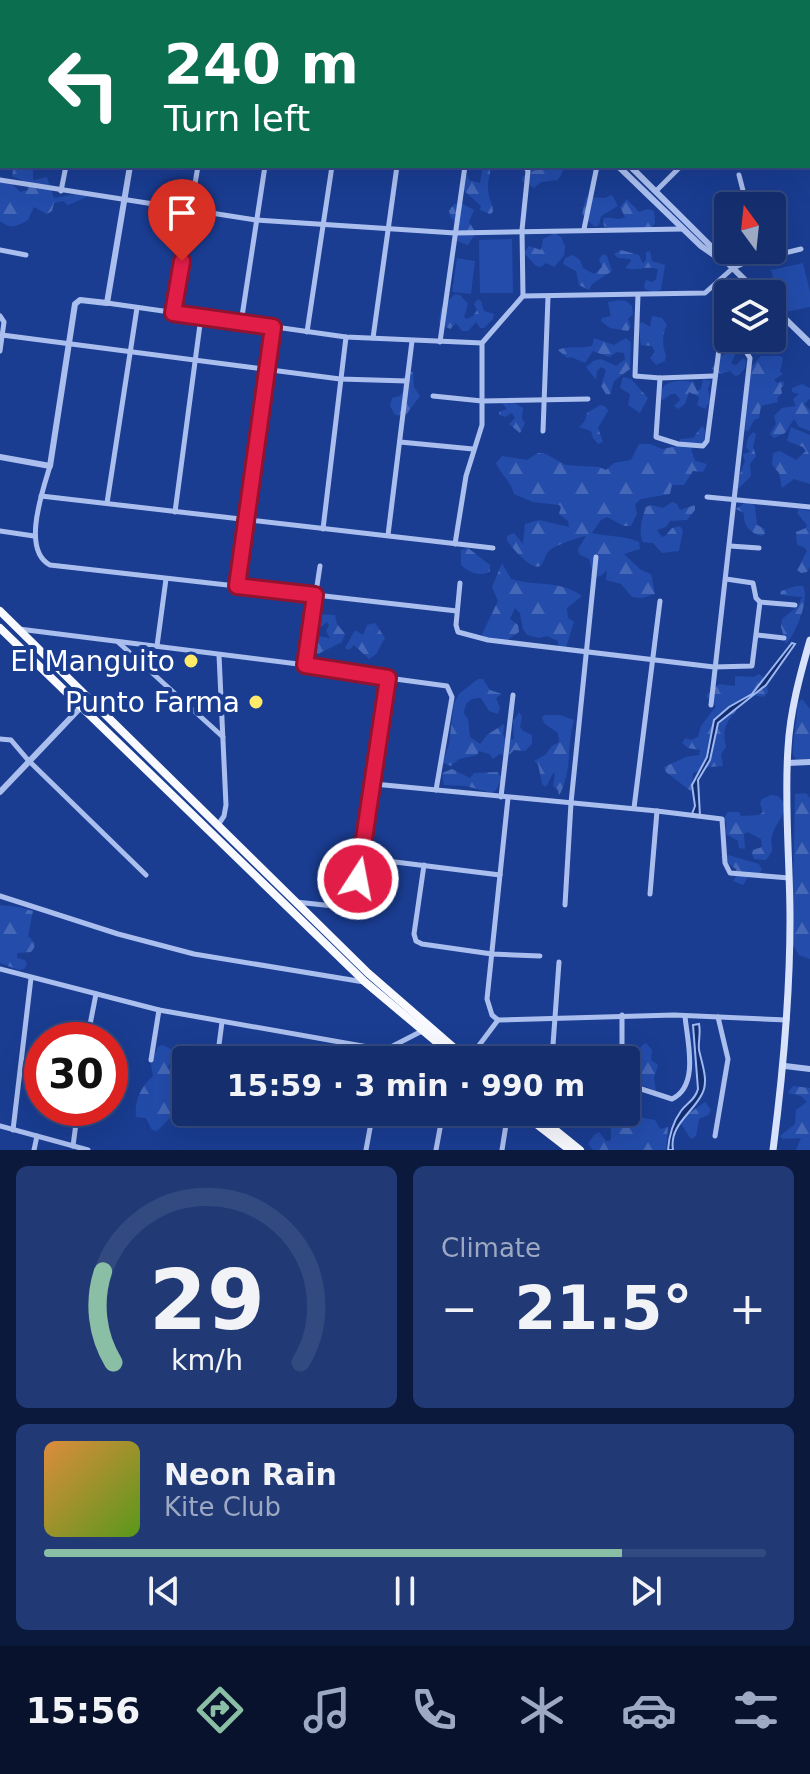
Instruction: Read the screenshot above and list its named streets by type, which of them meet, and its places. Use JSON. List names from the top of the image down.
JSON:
{
  "places": ["El Manguito", "Punto Farma"],
  "north": "top",
  "page": {
    "turn": ["240 m", "Turn left"],
    "limit": "30",
    "trip": "15:59 · 3 min · 990 m",
    "tile": "Climate",
    "heat": ["−", "21.5°", "+"],
    "song": ["Neon Rain", "Kite Club"],
    "tabs": "15:56",
    "gauge": ["29", "km/h"]
  }
}
